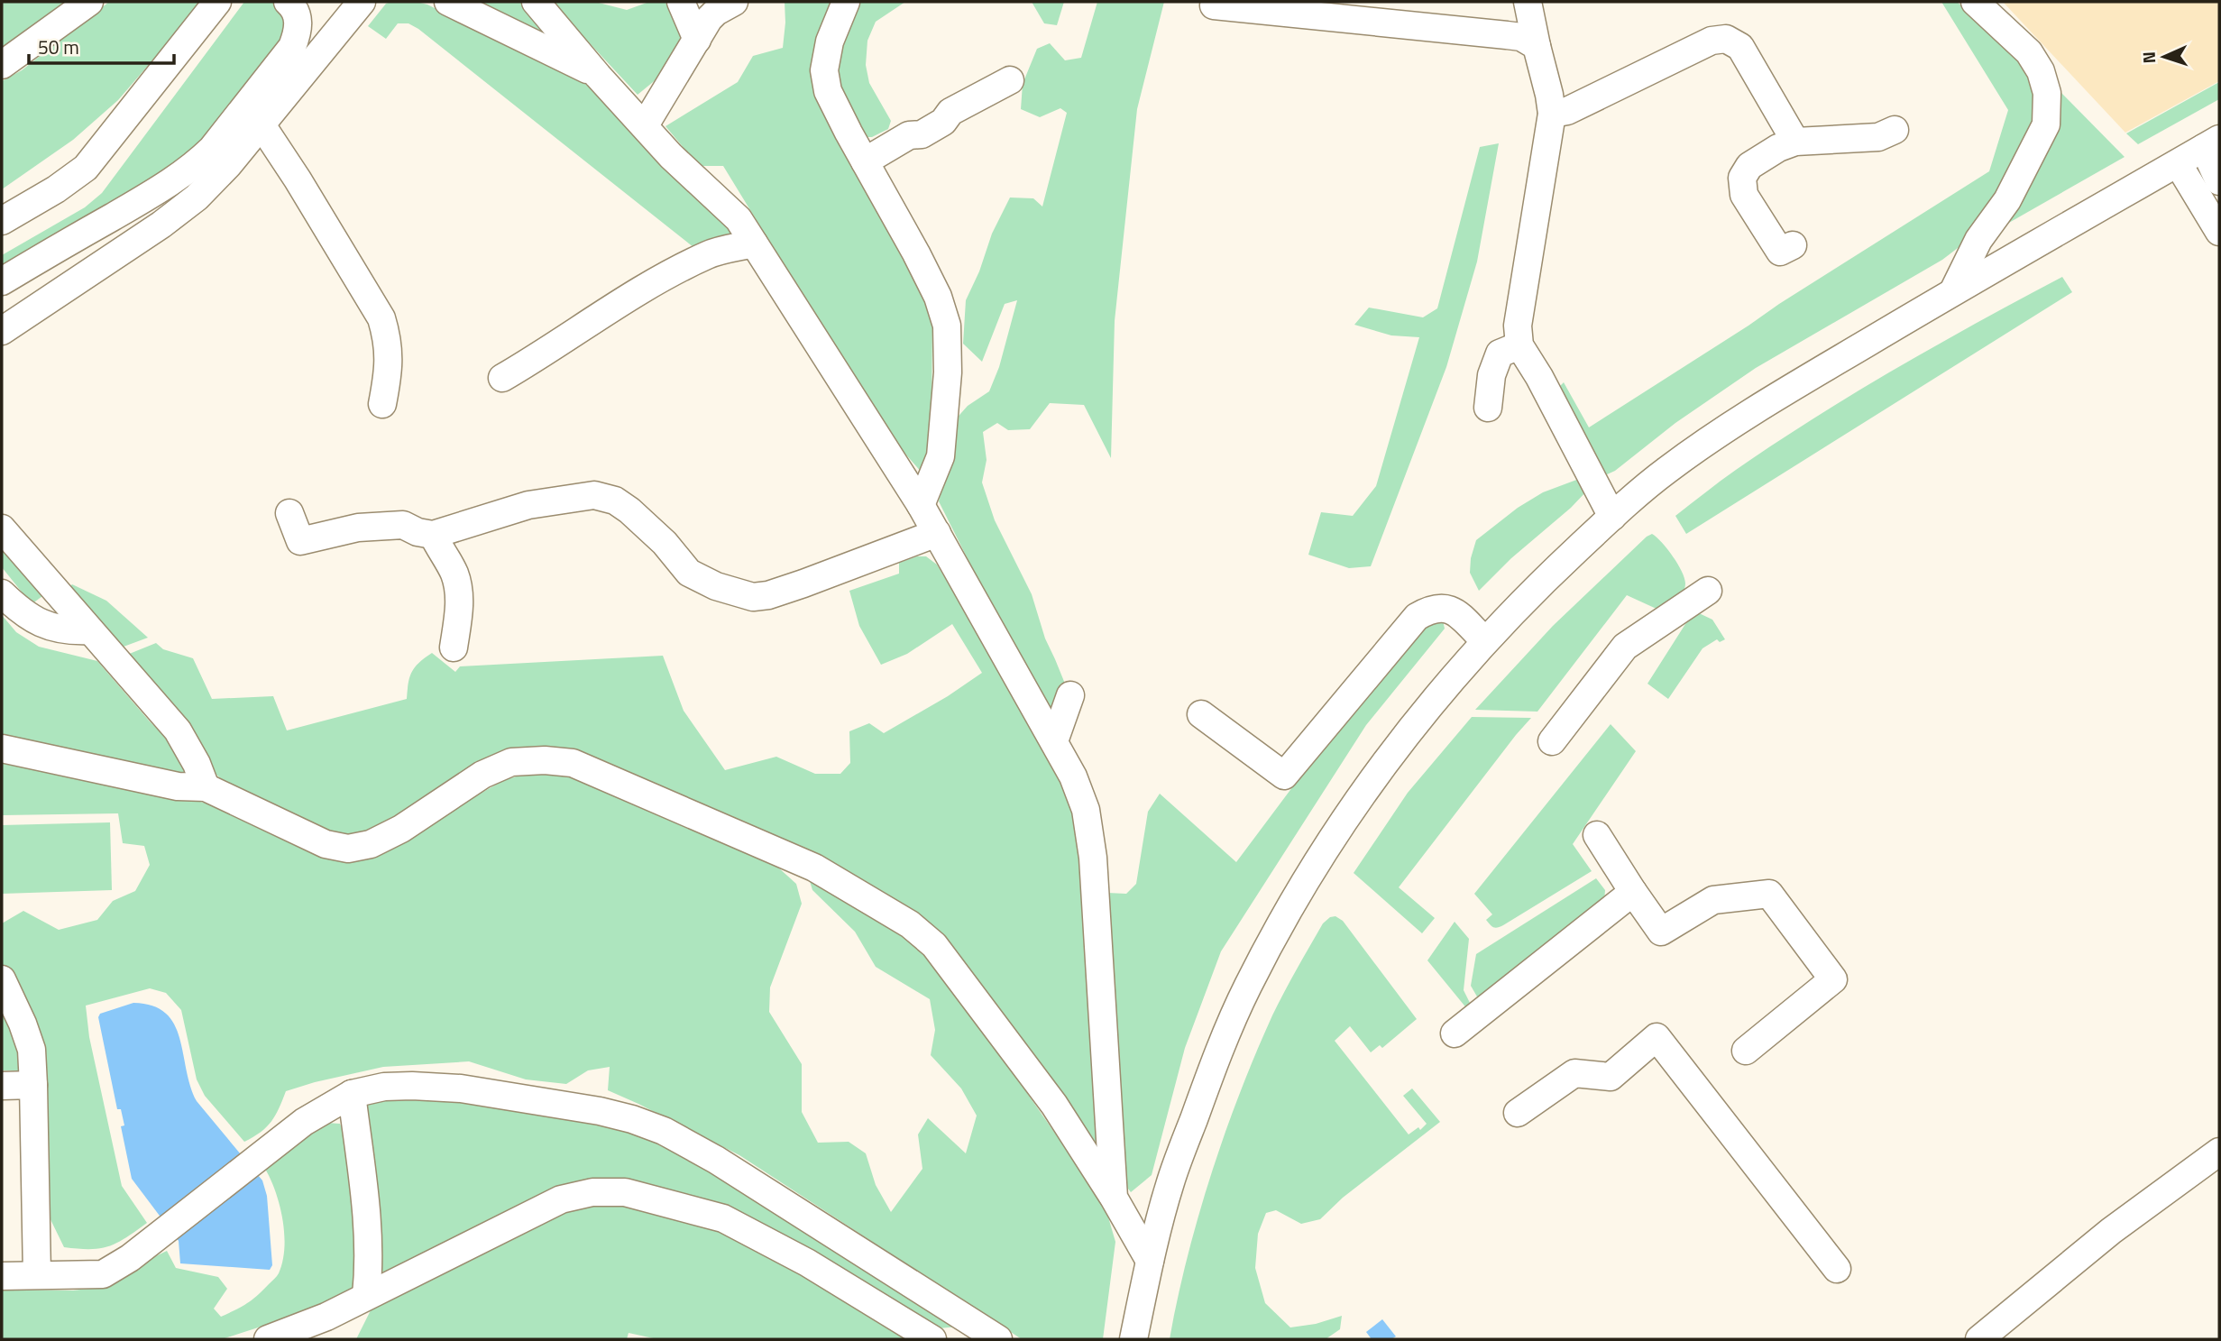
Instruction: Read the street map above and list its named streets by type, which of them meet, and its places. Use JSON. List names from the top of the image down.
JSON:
{
  "scale_bar": "50 m",
  "north": "left"
}
